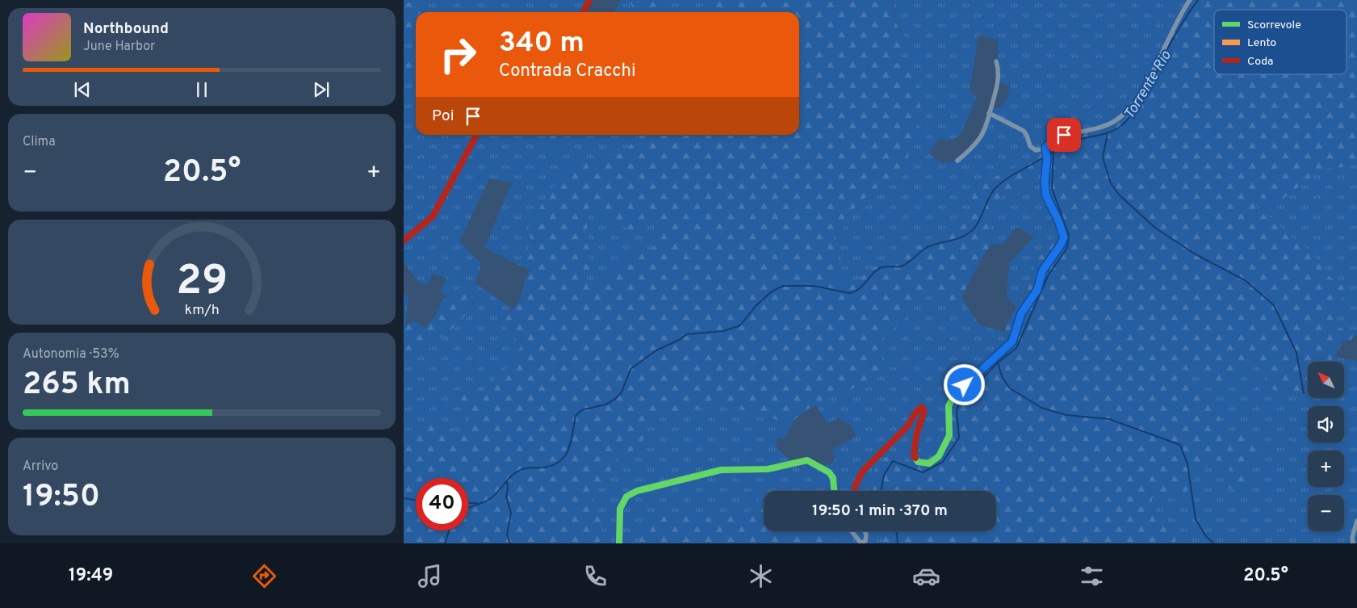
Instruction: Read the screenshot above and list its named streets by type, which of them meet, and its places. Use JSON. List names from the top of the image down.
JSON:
{
  "water": ["Torrente Rio"],
  "legend": ["Scorrevole", "Lento", "Coda"],
  "north": "top left",
  "page": {
    "turn": ["340 m", "Contrada Cracchi"],
    "song": ["Northbound", "June Harbor"],
    "then": "Poi",
    "tile": [
      "Clima",
      ["Autonomia · 53%", "265 km"],
      ["Arrivo", "19:50"]
    ],
    "heat": ["−", "20.5°", "+"],
    "map_buttons": ["+", "−"],
    "limit": "40",
    "trip": "19:50 · 1 min · 370 m",
    "tabs": ["19:49", "20.5°"],
    "gauge": ["29", "km/h"]
  }
}
